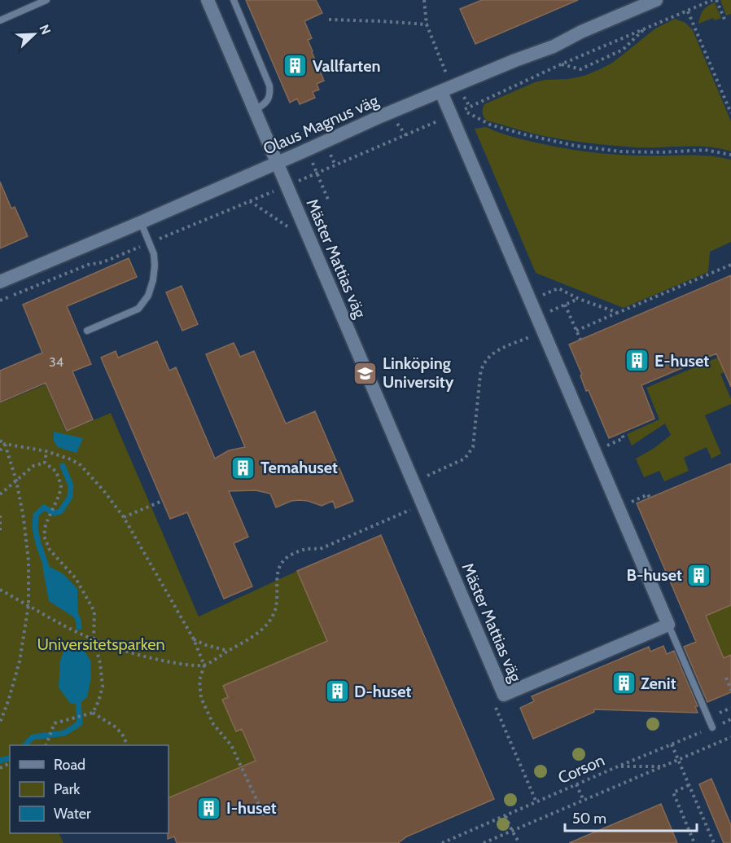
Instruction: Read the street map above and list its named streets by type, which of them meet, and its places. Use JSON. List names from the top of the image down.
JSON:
{
  "streets": {
    "street": ["Olaus Magnus väg", "Mäster Mattias väg"],
    "path": ["Corson"]
  },
  "crossings": [
    ["Olaus Magnus väg", "Mäster Mattias väg"]
  ],
  "parks": ["Universitetsparken"],
  "places": {
    "building": [
      "Vallfarten",
      "E-huset",
      "Temahuset",
      "B-huset",
      "Zenit",
      "D-huset",
      "I-huset"
    ],
    "school or university": ["Linköping University"]
  },
  "house_numbers": ["34"],
  "legend": ["Road", "Park", "Water"],
  "scale_bar": "50 m",
  "north": "top right"
}
